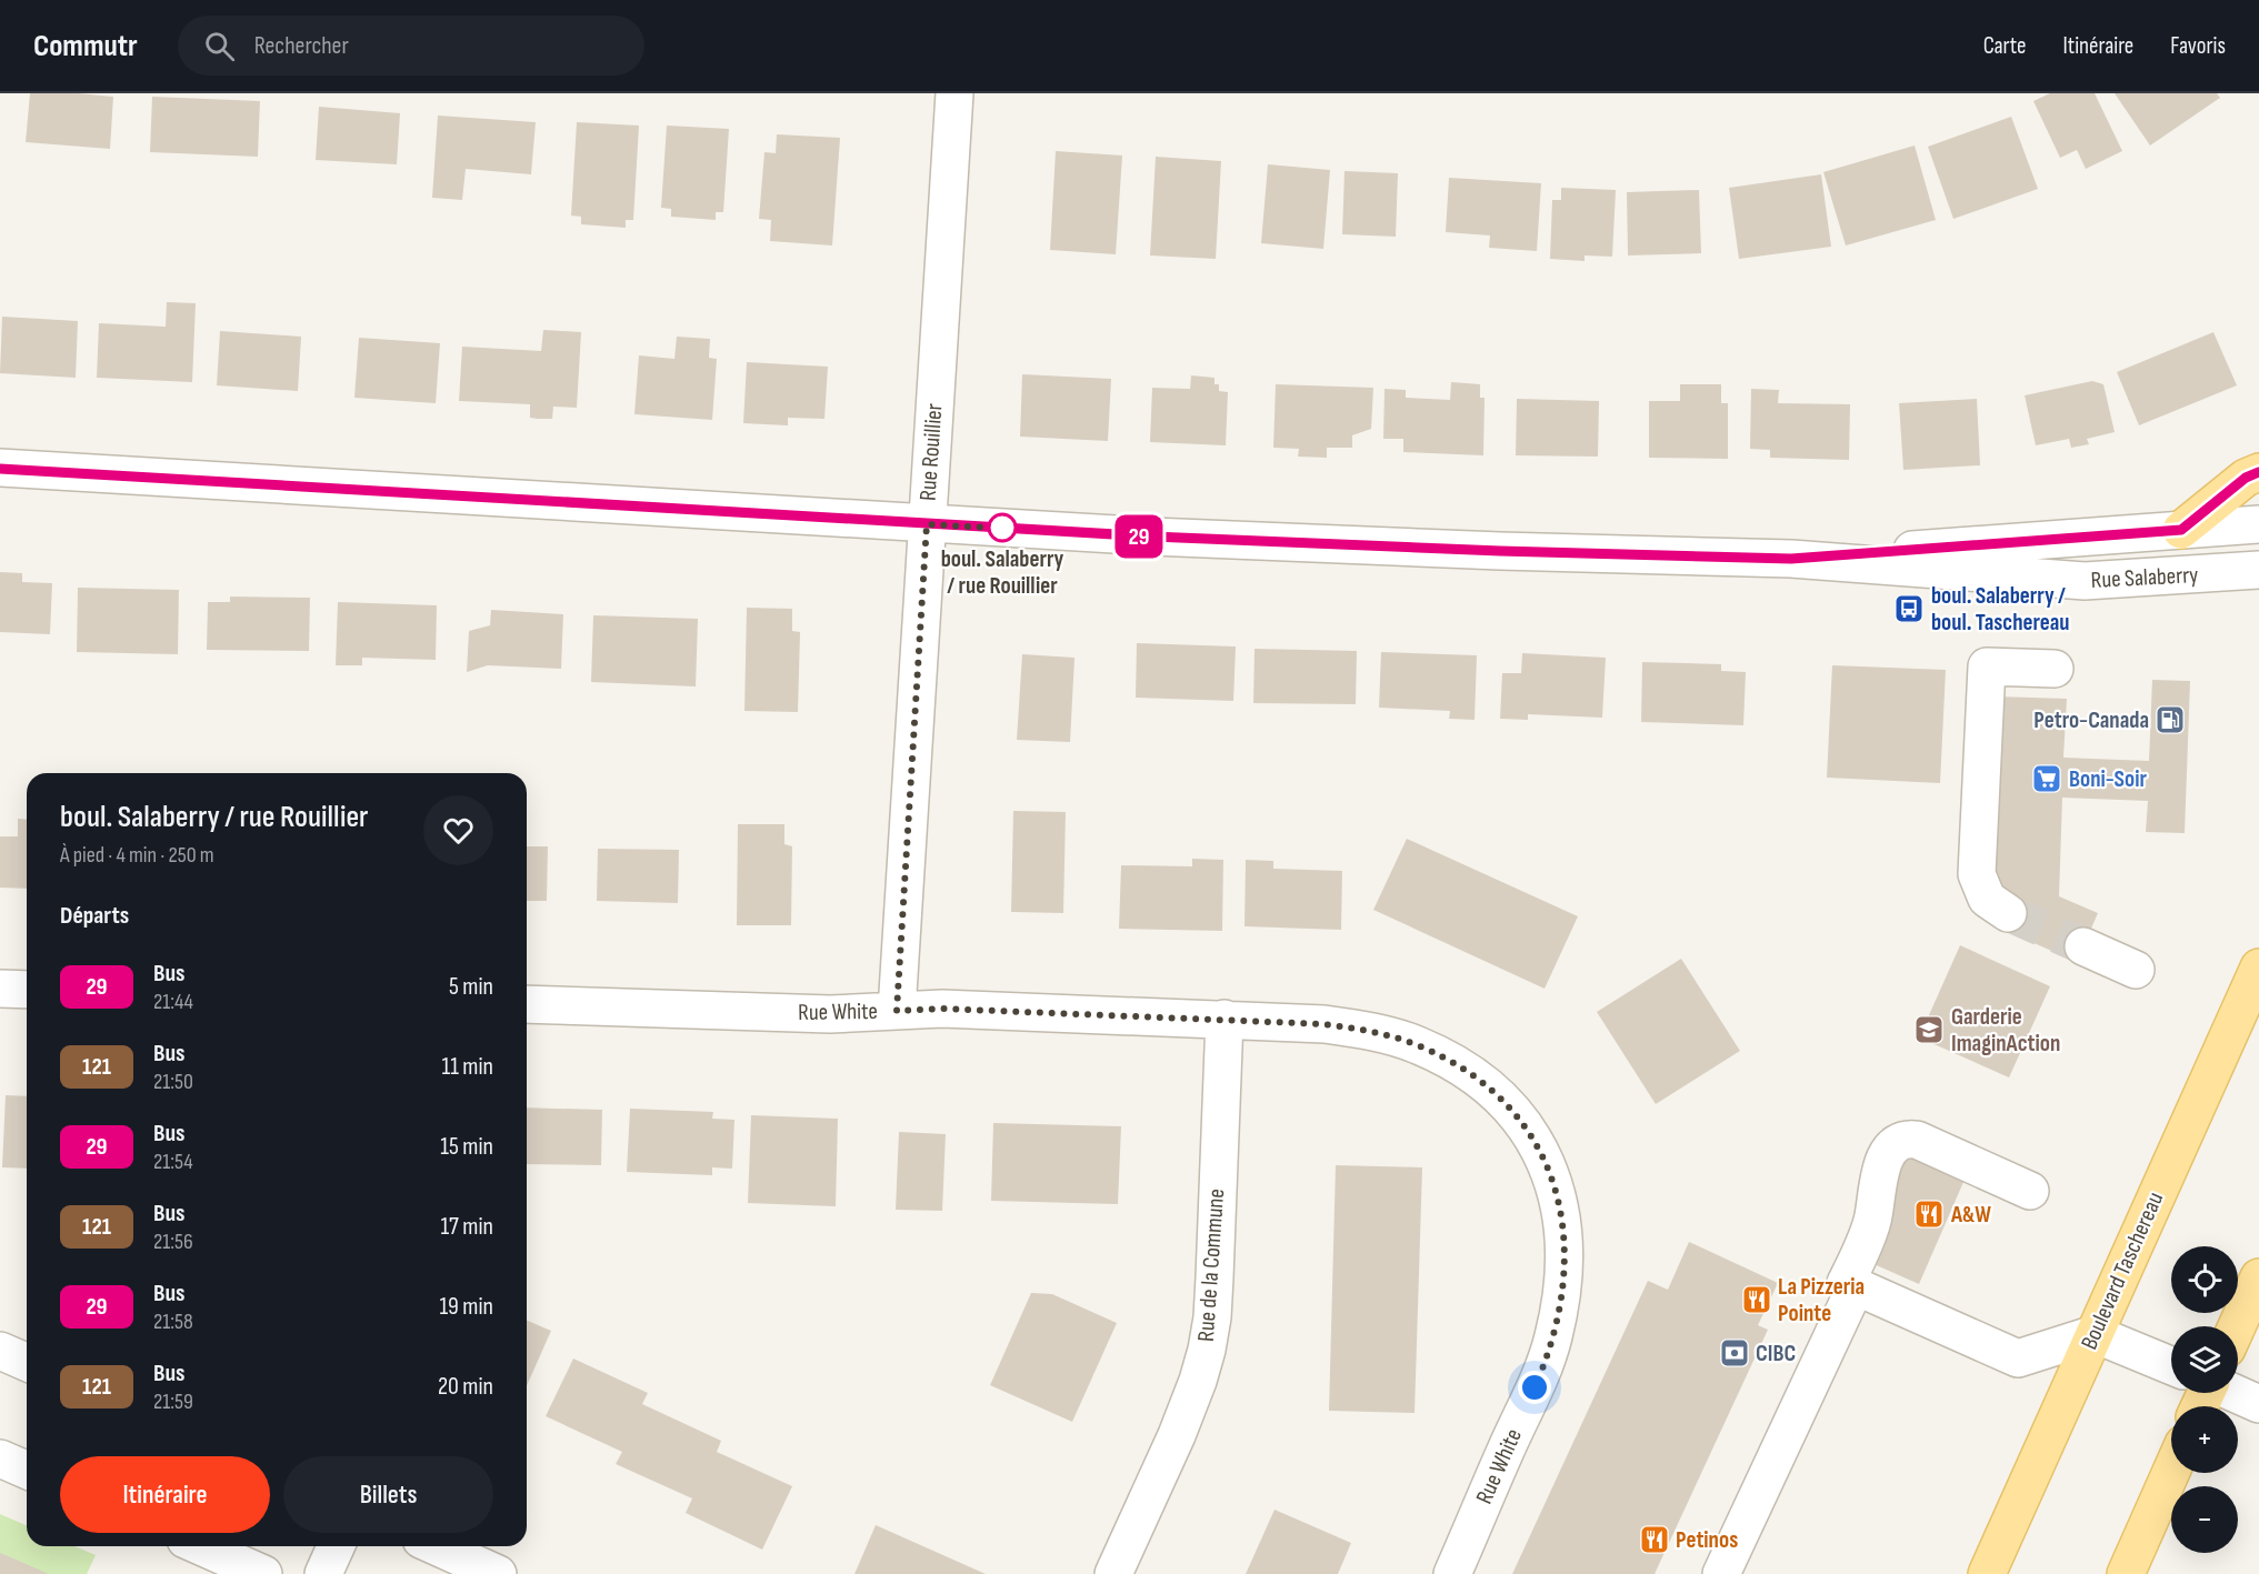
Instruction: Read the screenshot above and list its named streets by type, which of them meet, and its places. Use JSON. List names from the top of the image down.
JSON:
{
  "streets": {
    "main road": ["Boulevard Taschereau"],
    "street": [
      "Rue Rouillier",
      "Rue Salaberry",
      "Rue White",
      "Rue de la Commune"
    ]
  },
  "crossings": [
    ["Rue Rouillier", "Rue Salaberry"],
    ["Rue Rouillier", "Rue White"],
    ["Rue White", "Rue de la Commune"]
  ],
  "places": {
    "other": ["boul. Salaberry / rue Rouillier"],
    "bus stop": ["boul. Salaberry / boul. Taschereau"],
    "fuel station": ["Petro-Canada"],
    "supermarket": ["Boni-Soir"],
    "school or university": ["Garderie ImaginAction"],
    "restaurant": ["A&W", "La Pizzeria Pointe", "Petinos"],
    "bank": ["CIBC"]
  },
  "lines": ["bus line 29"],
  "page": {
    "header": "Commutr",
    "search": "Rechercher",
    "nav": ["Carte", "Itinéraire", "Favoris"],
    "on_map": "29",
    "heading": [
      ["boul. Salaberry / rue Rouillier", "À pied · 4 min · 250 m"],
      "Départs"
    ],
    "list": [
      {
        "mark": "29",
        "name": "Bus",
        "note": "21:44",
        "value": "5 min"
      },
      {
        "mark": "121",
        "name": "Bus",
        "note": "21:50",
        "value": "11 min"
      },
      {
        "mark": "29",
        "name": "Bus",
        "note": "21:54",
        "value": "15 min"
      },
      {
        "mark": "121",
        "name": "Bus",
        "note": "21:56",
        "value": "17 min"
      },
      {
        "mark": "29",
        "name": "Bus",
        "note": "21:58",
        "value": "19 min"
      },
      {
        "mark": "121",
        "name": "Bus",
        "note": "21:59",
        "value": "20 min"
      }
    ],
    "map_buttons": ["+", "−"],
    "buttons": ["Itinéraire", "Billets"]
  }
}
